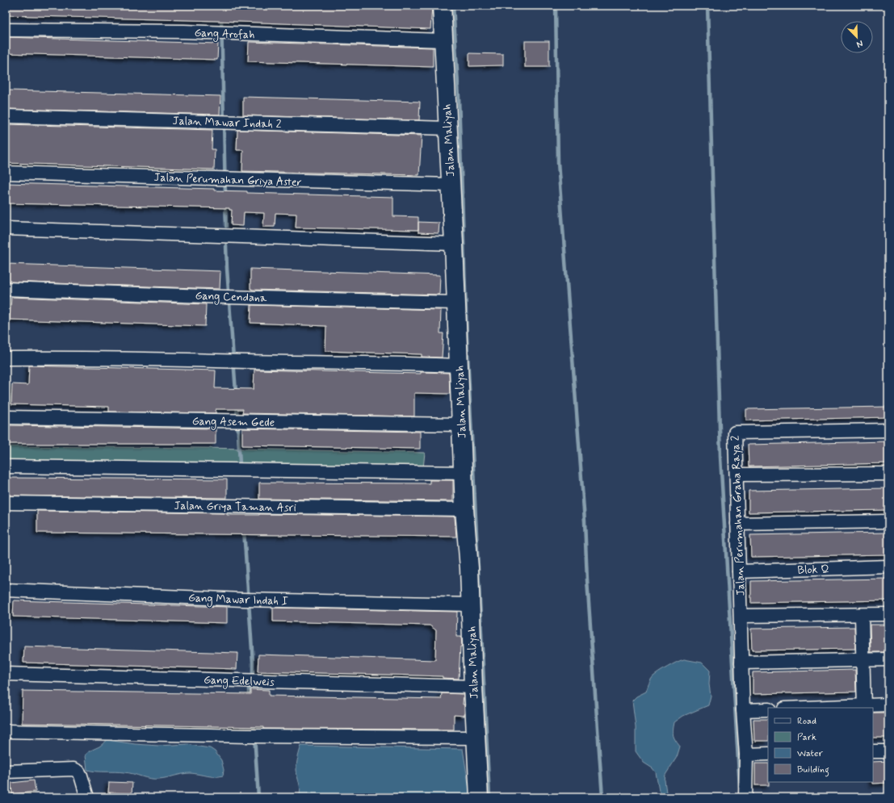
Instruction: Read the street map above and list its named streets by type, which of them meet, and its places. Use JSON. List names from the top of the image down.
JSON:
{
  "streets": {
    "street": [
      "Gang Arofah",
      "Jalan Mawar Indah 2",
      "Jalan Maliyah",
      "Jalan Perumahan Griya Aster",
      "Gang Cendana",
      "Gang Asem Gede",
      "Jalan Griya Taman Asri",
      "Jalan Perumahan Graha Raya 2",
      "Blok Q",
      "Gang Mawar Indah I",
      "Gang Edelweis"
    ]
  },
  "crossings": [
    ["Gang Arofah", "Jalan Maliyah"],
    ["Jalan Mawar Indah 2", "Jalan Maliyah"],
    ["Jalan Maliyah", "Jalan Perumahan Griya Aster"],
    ["Jalan Maliyah", "Gang Cendana"],
    ["Jalan Maliyah", "Gang Asem Gede"],
    ["Jalan Maliyah", "Jalan Griya Taman Asri"],
    ["Jalan Maliyah", "Gang Mawar Indah I"],
    ["Jalan Maliyah", "Gang Edelweis"],
    ["Jalan Perumahan Graha Raya 2", "Blok Q"]
  ],
  "legend": [
    "Road",
    "Park",
    "Water",
    "Building"
  ],
  "north": "bottom right"
}
